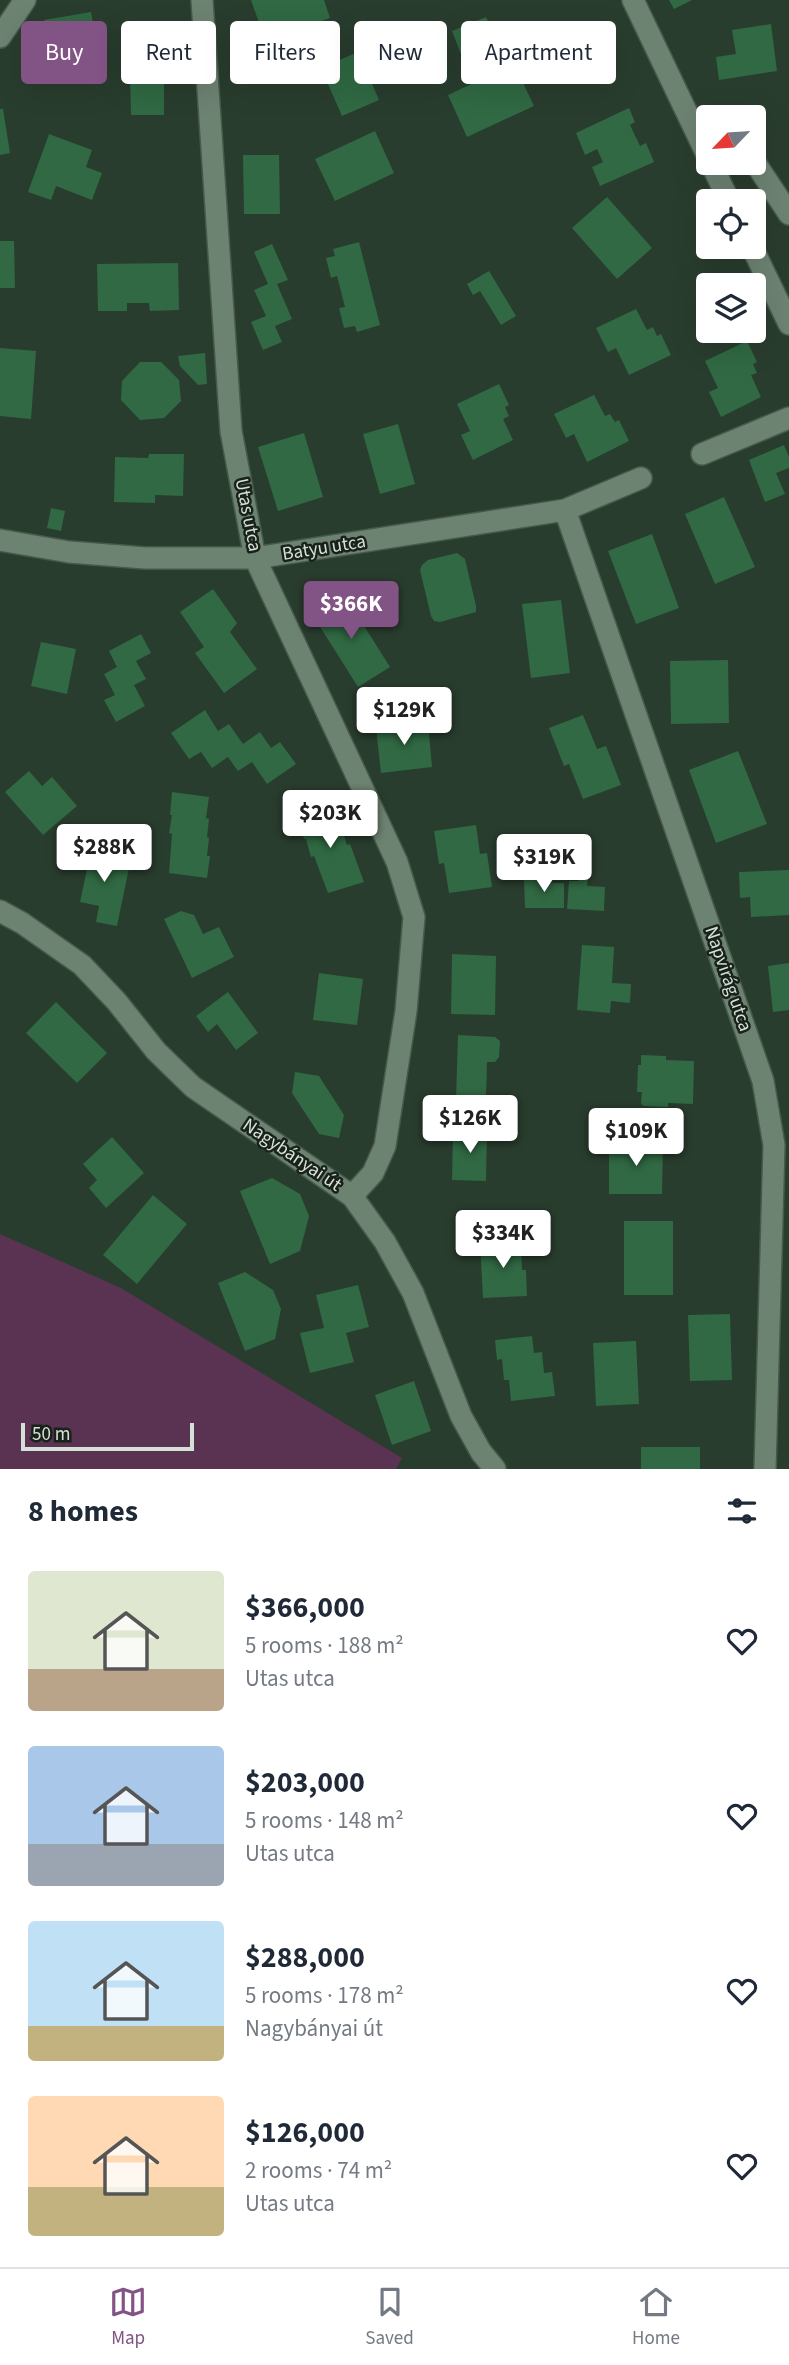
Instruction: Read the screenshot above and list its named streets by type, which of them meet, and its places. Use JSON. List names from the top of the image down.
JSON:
{
  "streets": {
    "street": [
      "Utas utca",
      "Batyu utca",
      "Napvirág utca",
      "Nagybányai út"
    ]
  },
  "crossings": [
    ["Utas utca", "Batyu utca"],
    ["Utas utca", "Nagybányai út"],
    ["Batyu utca", "Napvirág utca"]
  ],
  "scale_bar": "50 m",
  "north": "bottom left",
  "page": {
    "chip": [
      "Buy",
      "Rent",
      "Filters",
      "New",
      "Apartment"
    ],
    "price": [
      "$366K",
      "$129K",
      "$203K",
      "$288K",
      "$319K",
      "$126K",
      "$109K",
      "$334K"
    ],
    "scale": "50 m",
    "heading": "8 homes",
    "list": [
      {
        "name": "$366,000",
        "note": "5 rooms · 188 m² · Utas utca"
      },
      {
        "name": "$203,000",
        "note": "5 rooms · 148 m² · Utas utca"
      },
      {
        "name": "$288,000",
        "note": "5 rooms · 178 m² · Nagybányai út"
      },
      {
        "name": "$126,000",
        "note": "2 rooms · 74 m² · Utas utca"
      }
    ],
    "tabs": ["Map", "Saved", "Home"]
  }
}
